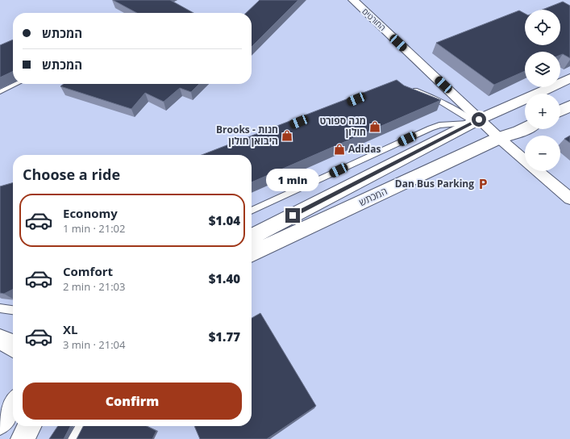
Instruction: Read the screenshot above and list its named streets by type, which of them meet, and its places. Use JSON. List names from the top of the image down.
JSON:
{
  "streets": {
    "street": ["החורטים", "המכתש"]
  },
  "crossings": [
    ["החורטים", "המכתש"]
  ],
  "places": {
    "shop": ["מגה ספורט חולון", "Brooks - חנות היבואן חולון", "Adidas"],
    "parking": ["Dan Bus Parking"]
  },
  "page": {
    "map_buttons": ["+", "−"],
    "banner": ["המכתש", "המכתש"],
    "heading": "Choose a ride",
    "bubble": "1 min",
    "list": [
      {
        "name": "Economy",
        "note": "1 min · 21:02",
        "value": "$1.04"
      },
      {
        "name": "Comfort",
        "note": "2 min · 21:03",
        "value": "$1.40"
      },
      {
        "name": "XL",
        "note": "3 min · 21:04",
        "value": "$1.77"
      }
    ],
    "buttons": "Confirm"
  }
}
